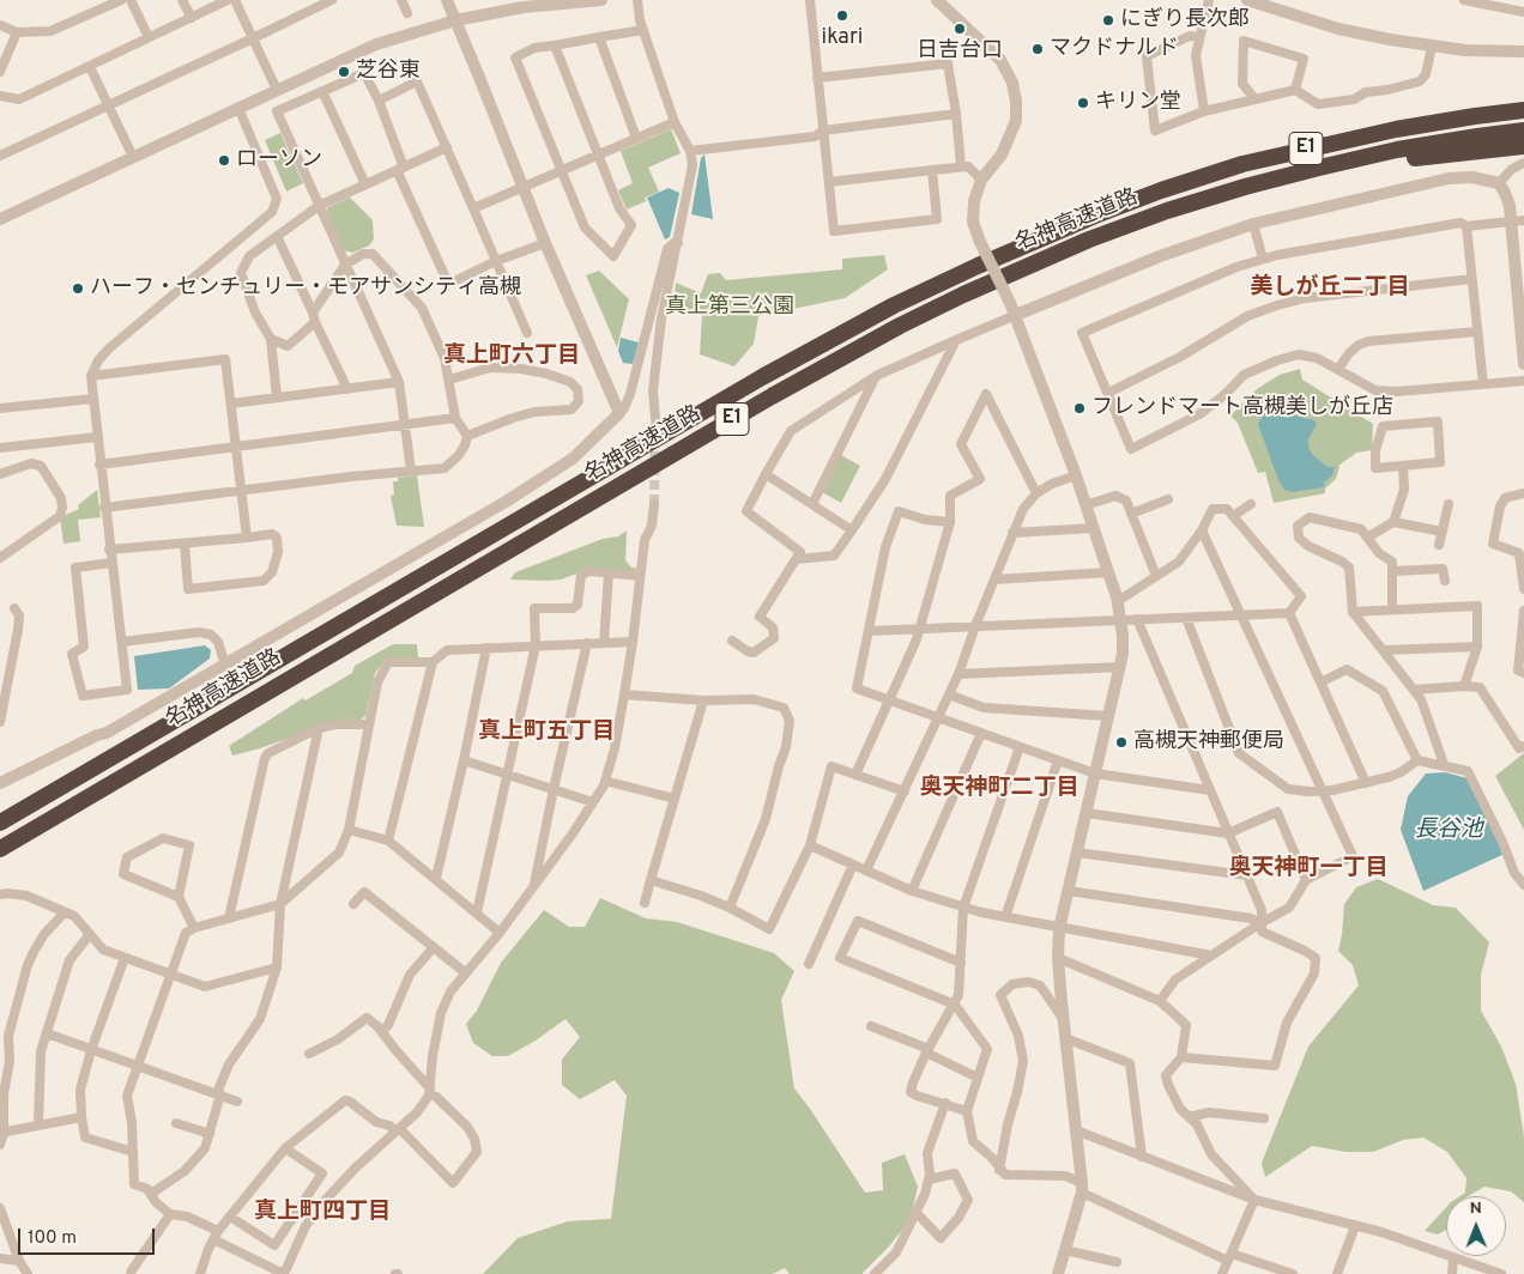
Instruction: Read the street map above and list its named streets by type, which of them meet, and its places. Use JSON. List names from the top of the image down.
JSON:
{
  "streets": {
    "highway": ["E1", "名神高速道路"]
  },
  "districts": [
    "美しが丘二丁目",
    "真上町六丁目",
    "真上町五丁目",
    "奥天神町二丁目",
    "奥天神町一丁目",
    "真上町四丁目"
  ],
  "water": ["長谷池"],
  "parks": ["真上第三公園"],
  "places": [
    "ikari",
    "にぎり長次郎",
    "日吉台口",
    "マクドナルド",
    "芝谷東",
    "キリン堂",
    "ローソン",
    "ハーフ・センチュリー・モアサンシティ高槻",
    "フレンドマート高槻美しが丘店",
    "高槻天神郵便局"
  ],
  "scale_bar": "100 m",
  "north": "top"
}
